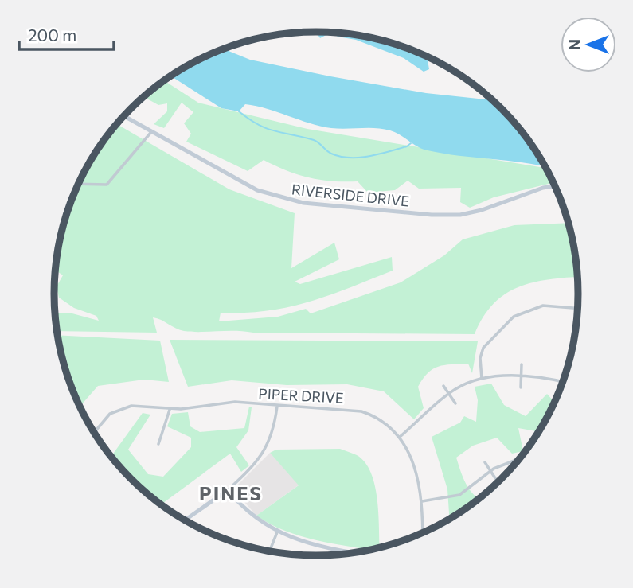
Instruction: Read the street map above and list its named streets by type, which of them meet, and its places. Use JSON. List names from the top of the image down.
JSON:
{
  "streets": {
    "main road": ["RIVERSIDE DRIVE"],
    "street": ["PIPER DRIVE"]
  },
  "districts": ["PINES"],
  "scale_bar": "200 m",
  "north": "left"
}
